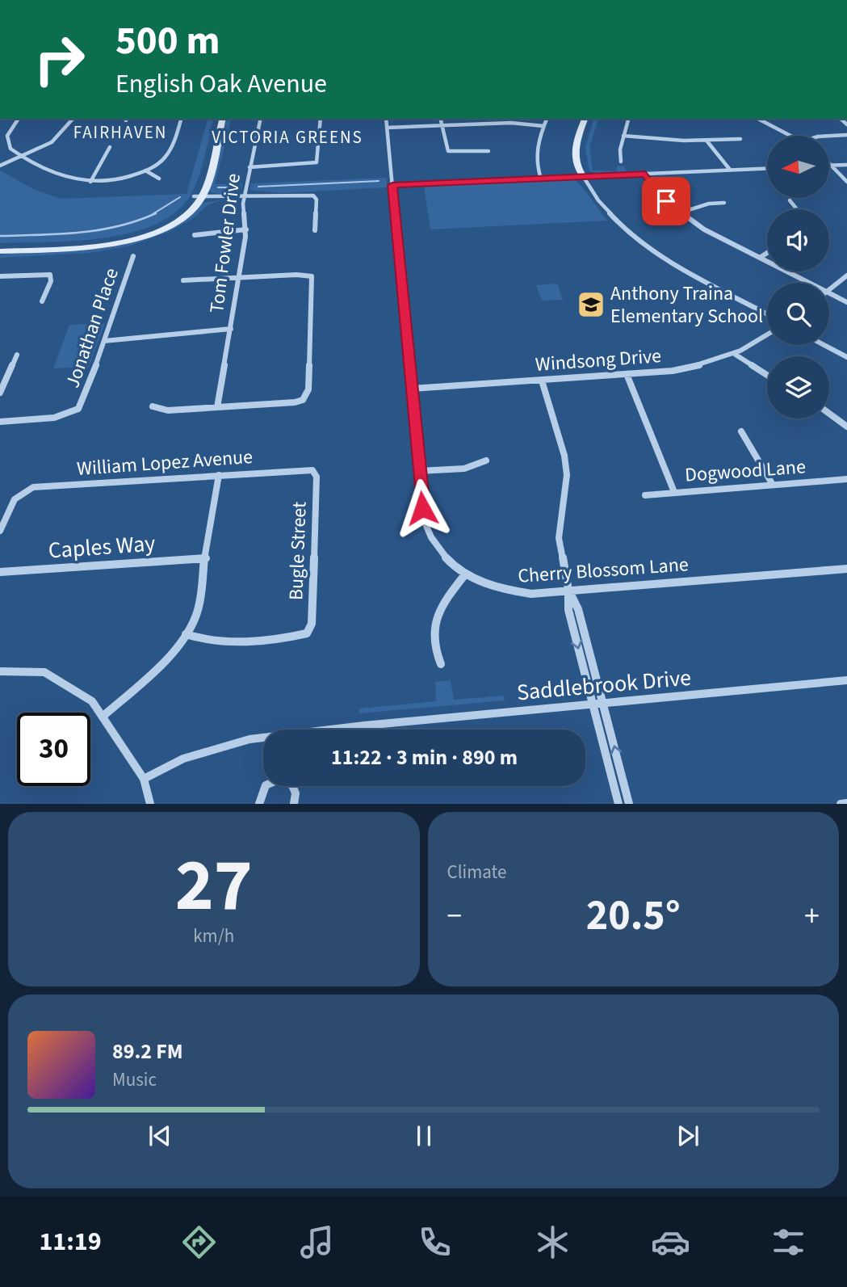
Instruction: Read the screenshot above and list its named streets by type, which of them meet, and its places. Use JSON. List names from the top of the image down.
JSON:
{
  "streets": {
    "street": [
      "Tom Fowler Drive",
      "Jonathan Place",
      "Windsong Drive",
      "William Lopez Avenue",
      "Dogwood Lane",
      "Caples Way",
      "Bugle Street",
      "Cherry Blossom Lane",
      "Saddlebrook Drive"
    ]
  },
  "crossings": [
    ["Windsong Drive", "Cherry Blossom Lane"],
    ["William Lopez Avenue", "Bugle Street"]
  ],
  "districts": ["FAIRHAVEN", "VICTORIA GREENS"],
  "places": {
    "school or university": ["Anthony Traina Elementary School"]
  },
  "north": "left",
  "page": {
    "turn": ["500 m", "English Oak Avenue"],
    "limit": "30",
    "trip": "11:22 · 3 min · 890 m",
    "tile": [
      ["27", "km/h"],
      "Climate"
    ],
    "heat": ["−", "20.5°", "+"],
    "song": ["89.2 FM", "Music"],
    "tabs": "11:19"
  }
}
